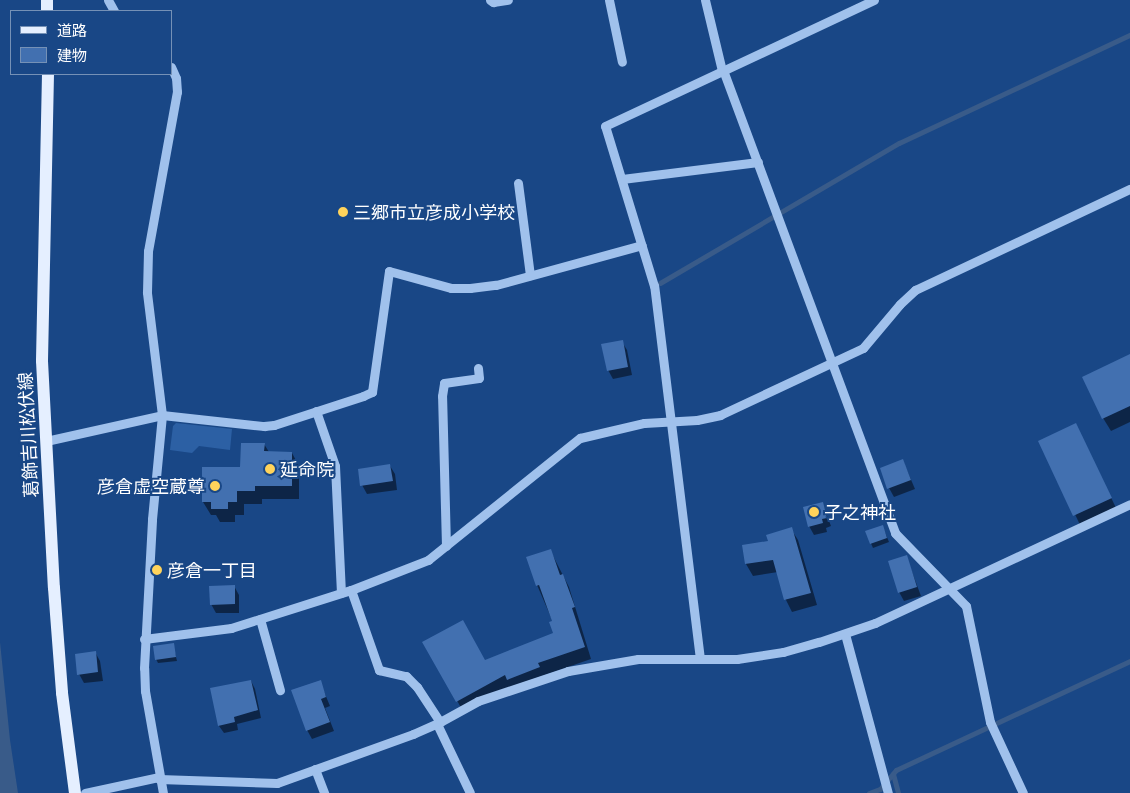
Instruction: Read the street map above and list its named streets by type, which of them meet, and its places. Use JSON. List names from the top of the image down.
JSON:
{
  "streets": {
    "main road": ["葛飾吉川松伏線"]
  },
  "places": [
    "三郷市立彦成小学校",
    "延命院",
    "彦倉虚空蔵尊",
    "子之神社",
    "彦倉一丁目"
  ],
  "legend": ["道路", "建物"]
}
